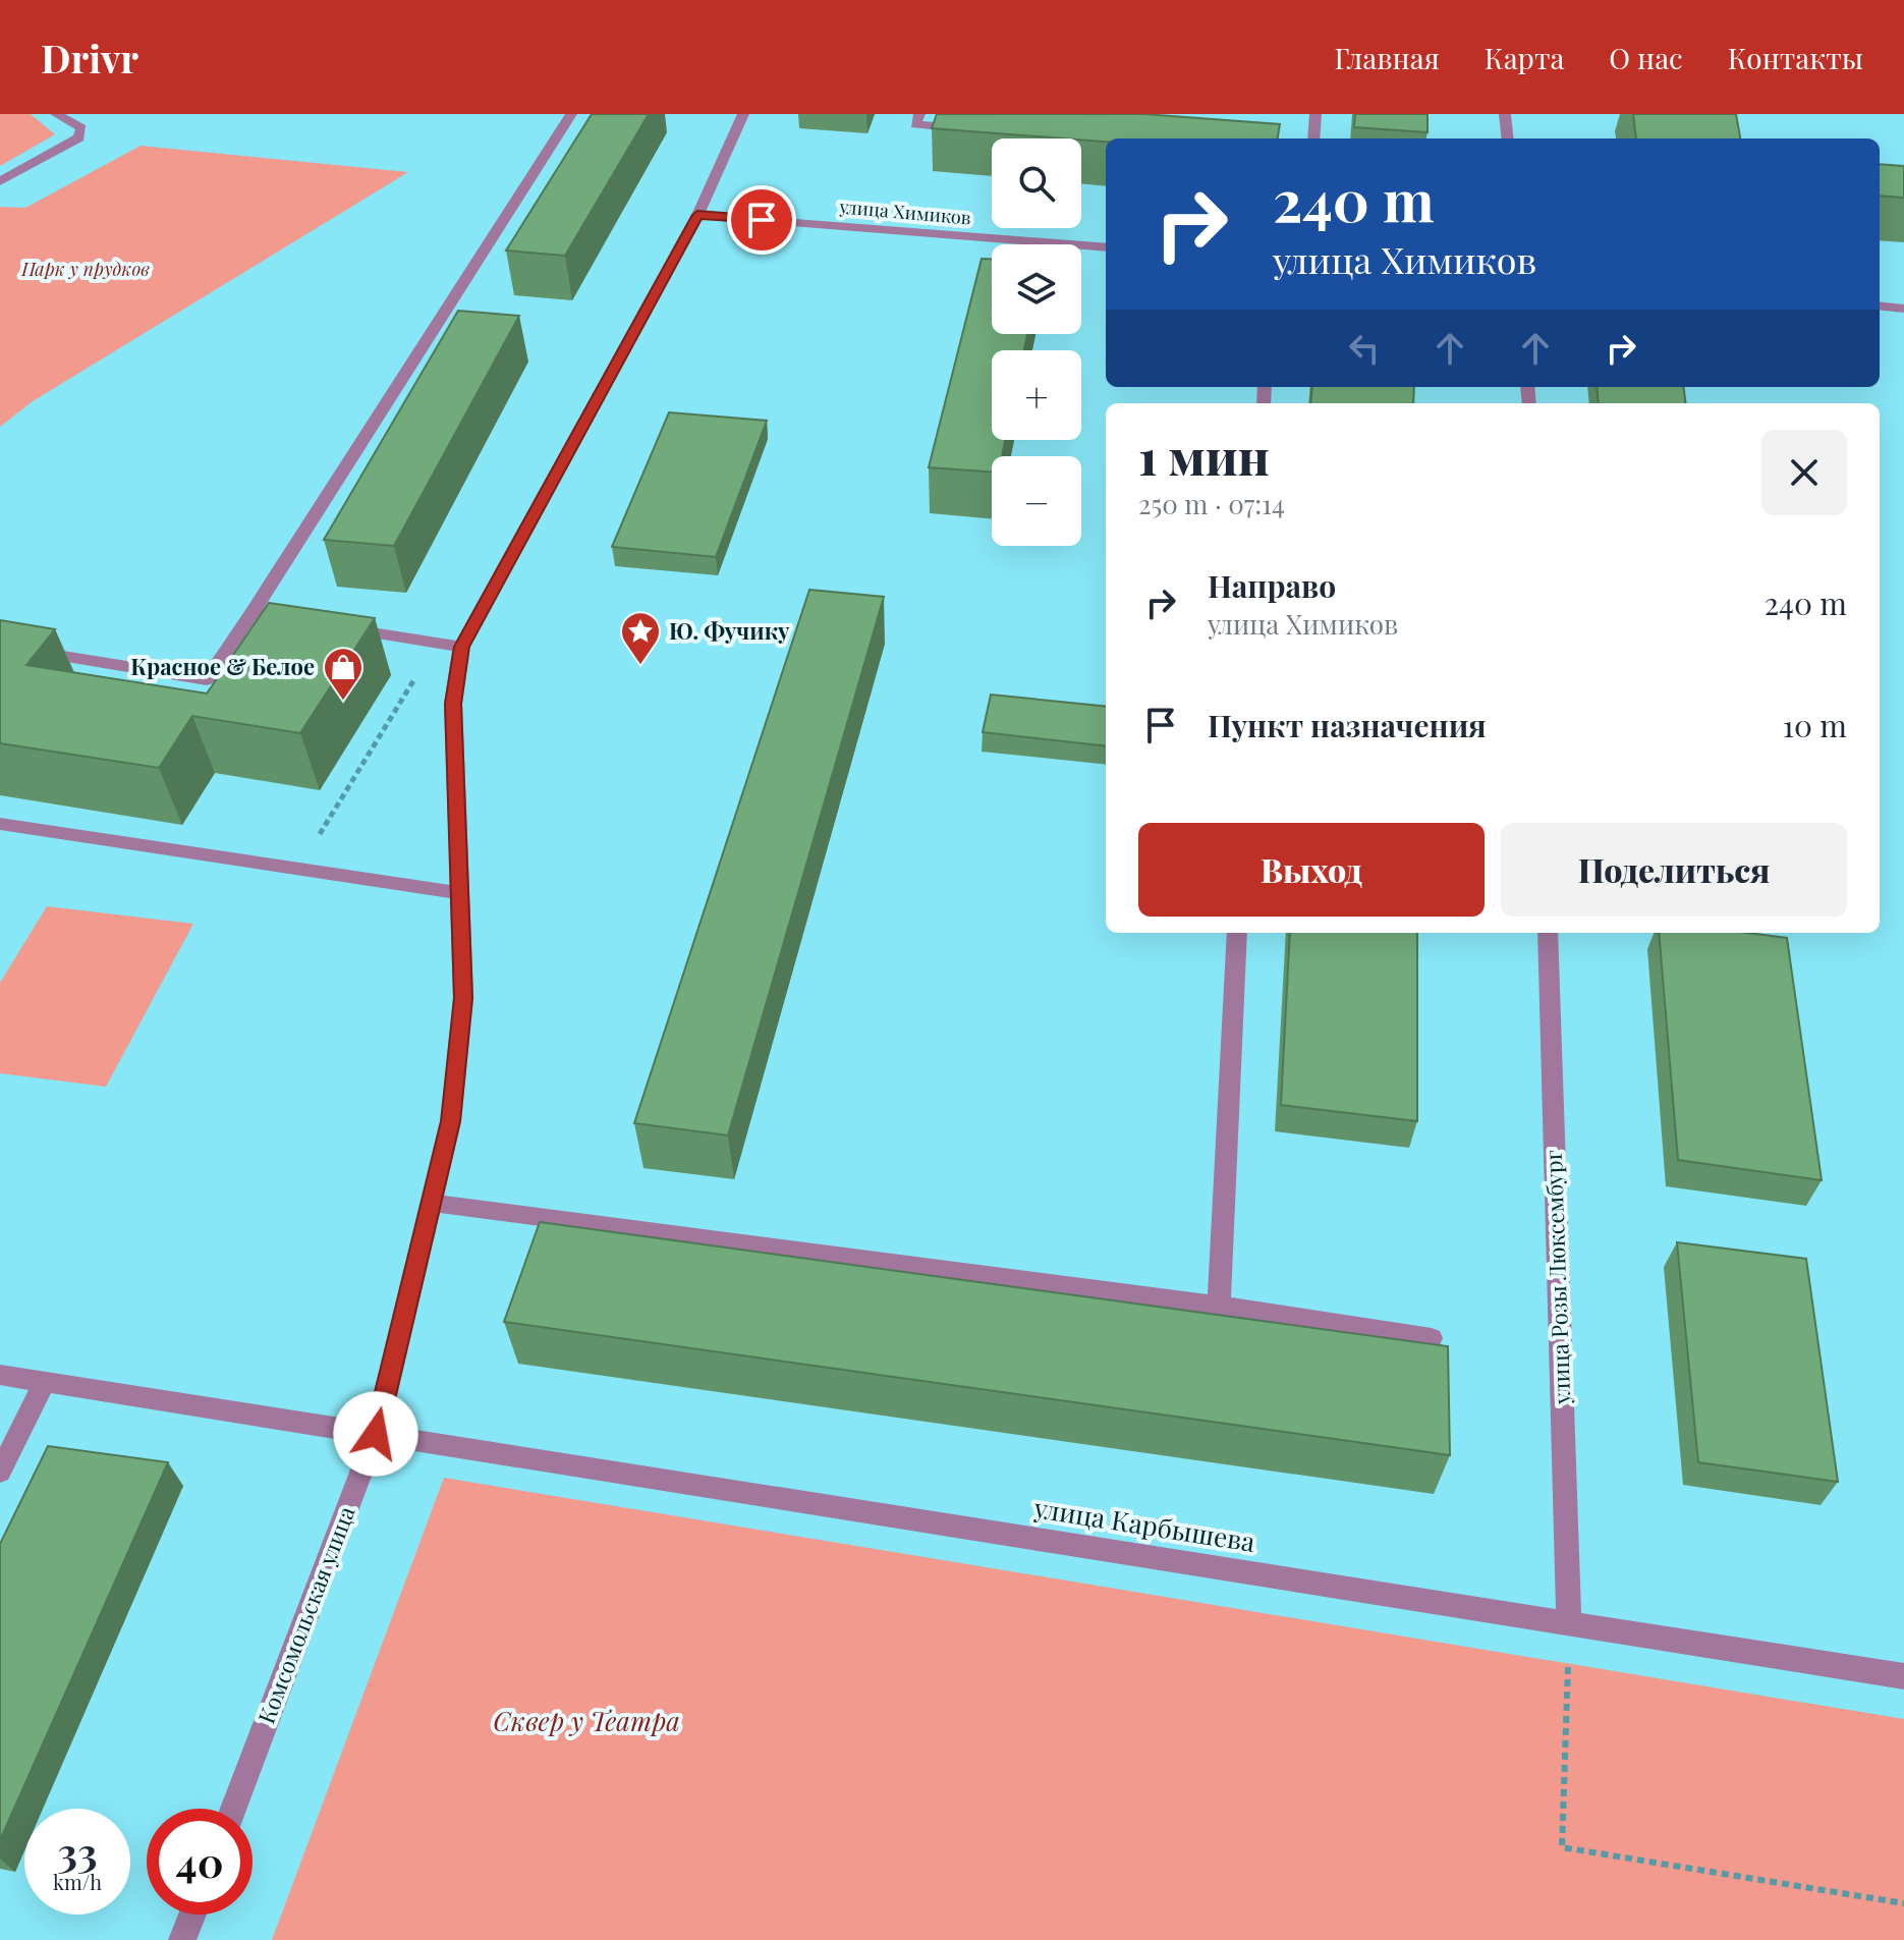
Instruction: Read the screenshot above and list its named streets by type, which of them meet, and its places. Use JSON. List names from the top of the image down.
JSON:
{
  "streets": {
    "street": [
      "улица Химиков",
      "улица Розы Люксембург",
      "улица Карбышева",
      "Комсомольская улица"
    ]
  },
  "crossings": [
    ["улица Химиков", "Комсомольская улица"],
    ["улица Розы Люксембург", "улица Карбышева"],
    ["улица Карбышева", "Комсомольская улица"]
  ],
  "parks": ["Парк у прудков", "Сквер у Театра"],
  "places": {
    "place": ["Ю. Фучику"],
    "shop": ["Красное & Белое"]
  },
  "page": {
    "header": "Drivr",
    "nav": [
      "Главная",
      "Карта",
      "О нас",
      "Контакты"
    ],
    "map_buttons": ["+", "−"],
    "turn": ["240 m", "улица Химиков"],
    "heading": ["1 мин", "250 m · 07:14"],
    "list": [
      {
        "name": "Направо",
        "note": "улица Химиков",
        "value": "240 m"
      },
      {
        "name": "Пункт назначения",
        "value": "10 m"
      }
    ],
    "buttons": ["Выход", "Поделиться"],
    "speed": "33 km/h",
    "limit": "40"
  }
}
